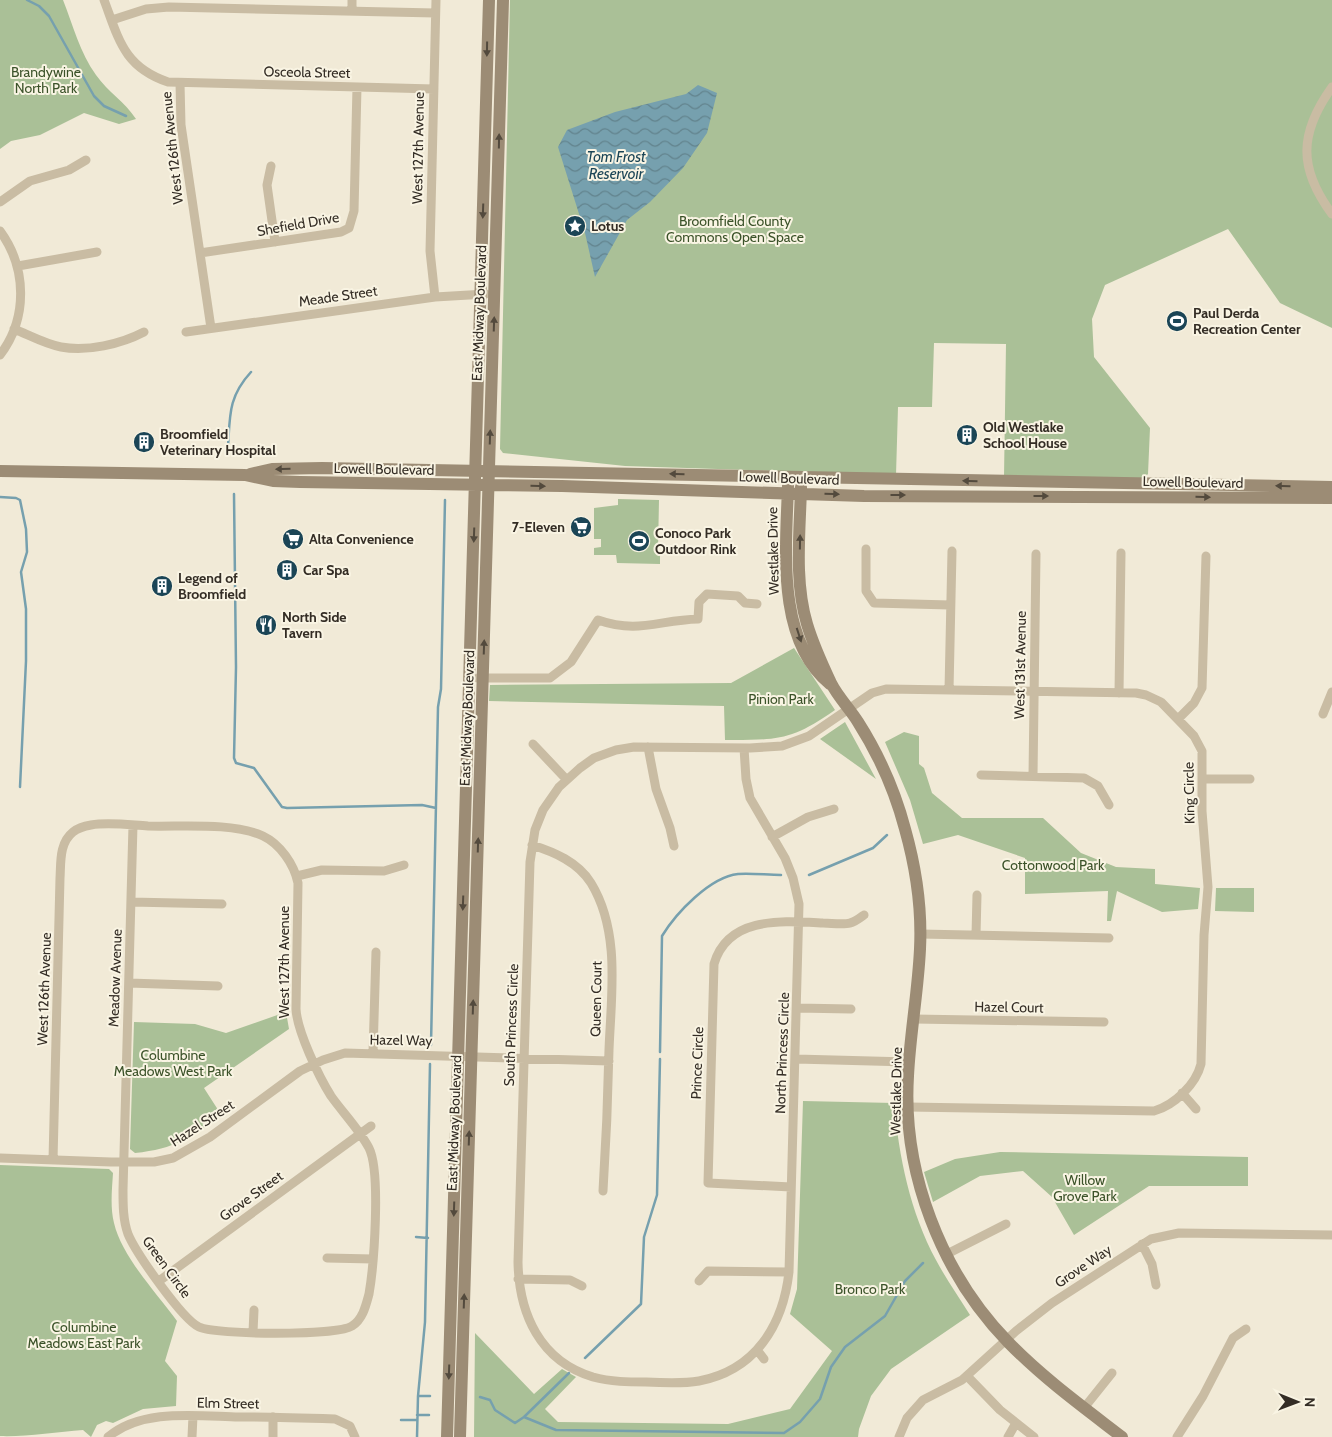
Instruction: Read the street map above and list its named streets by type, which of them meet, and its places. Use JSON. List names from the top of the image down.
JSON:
{
  "streets": {
    "main road": ["East Midway Boulevard", "Lowell Boulevard", "Westlake Drive"],
    "street": [
      "Osceola Street",
      "West 126th Avenue",
      "West 127th Avenue",
      "Shefield Drive",
      "Meade Street",
      "West 131st Avenue",
      "King Circle",
      "Meadow Avenue",
      "Queen Court",
      "Hazel Court",
      "South Princess Circle",
      "Hazel Way",
      "North Princess Circle",
      "Prince Circle",
      "Hazel Street",
      "Grove Street",
      "Grove Way",
      "Green Circle",
      "Elm Street"
    ]
  },
  "crossings": [
    ["Osceola Street", "West 126th Avenue"],
    ["Osceola Street", "West 127th Avenue"],
    ["Osceola Street", "Shefield Drive"],
    ["West 126th Avenue", "West 127th Avenue"],
    ["West 126th Avenue", "Shefield Drive"],
    ["West 126th Avenue", "Meade Street"],
    ["West 126th Avenue", "Hazel Street"],
    ["West 127th Avenue", "Meade Street"],
    ["West 127th Avenue", "Meadow Avenue"],
    ["West 127th Avenue", "Hazel Way"],
    ["West 127th Avenue", "Hazel Street"],
    ["West 127th Avenue", "Grove Street"],
    ["West 127th Avenue", "Green Circle"],
    ["Meade Street", "East Midway Boulevard"],
    ["East Midway Boulevard", "Lowell Boulevard"],
    ["East Midway Boulevard", "Hazel Way"],
    ["Lowell Boulevard", "Westlake Drive"],
    ["Westlake Drive", "King Circle"],
    ["Westlake Drive", "Hazel Court"],
    ["Westlake Drive", "South Princess Circle"],
    ["Westlake Drive", "Grove Way"],
    ["West 131st Avenue", "King Circle"],
    ["King Circle", "South Princess Circle"],
    ["Meadow Avenue", "Hazel Street"],
    ["Meadow Avenue", "Green Circle"],
    ["Queen Court", "South Princess Circle"],
    ["Queen Court", "Hazel Way"],
    ["South Princess Circle", "Hazel Way"],
    ["South Princess Circle", "North Princess Circle"],
    ["Hazel Way", "Hazel Street"],
    ["North Princess Circle", "Prince Circle"],
    ["Hazel Street", "Green Circle"],
    ["Grove Street", "Green Circle"]
  ],
  "water": ["Tom Frost Reservoir"],
  "parks": [
    "Brandywine North Park",
    "Broomfield County Commons Open Space",
    "Pinion Park",
    "Cottonwood Park",
    "Columbine Meadows West Park",
    "Willow Grove Park",
    "Bronco Park",
    "Columbine Meadows East Park"
  ],
  "places": {
    "place": ["Lotus"],
    "sports": ["Paul Derda Recreation Center", "Conoco Park Outdoor Rink"],
    "building": [
      "Old Westlake School House",
      "Broomfield Veterinary Hospital",
      "Car Spa",
      "Legend of Broomfield"
    ],
    "supermarket": ["7-Eleven", "Alta Convenience"],
    "restaurant": ["North Side Tavern"]
  },
  "north": "right"
}
